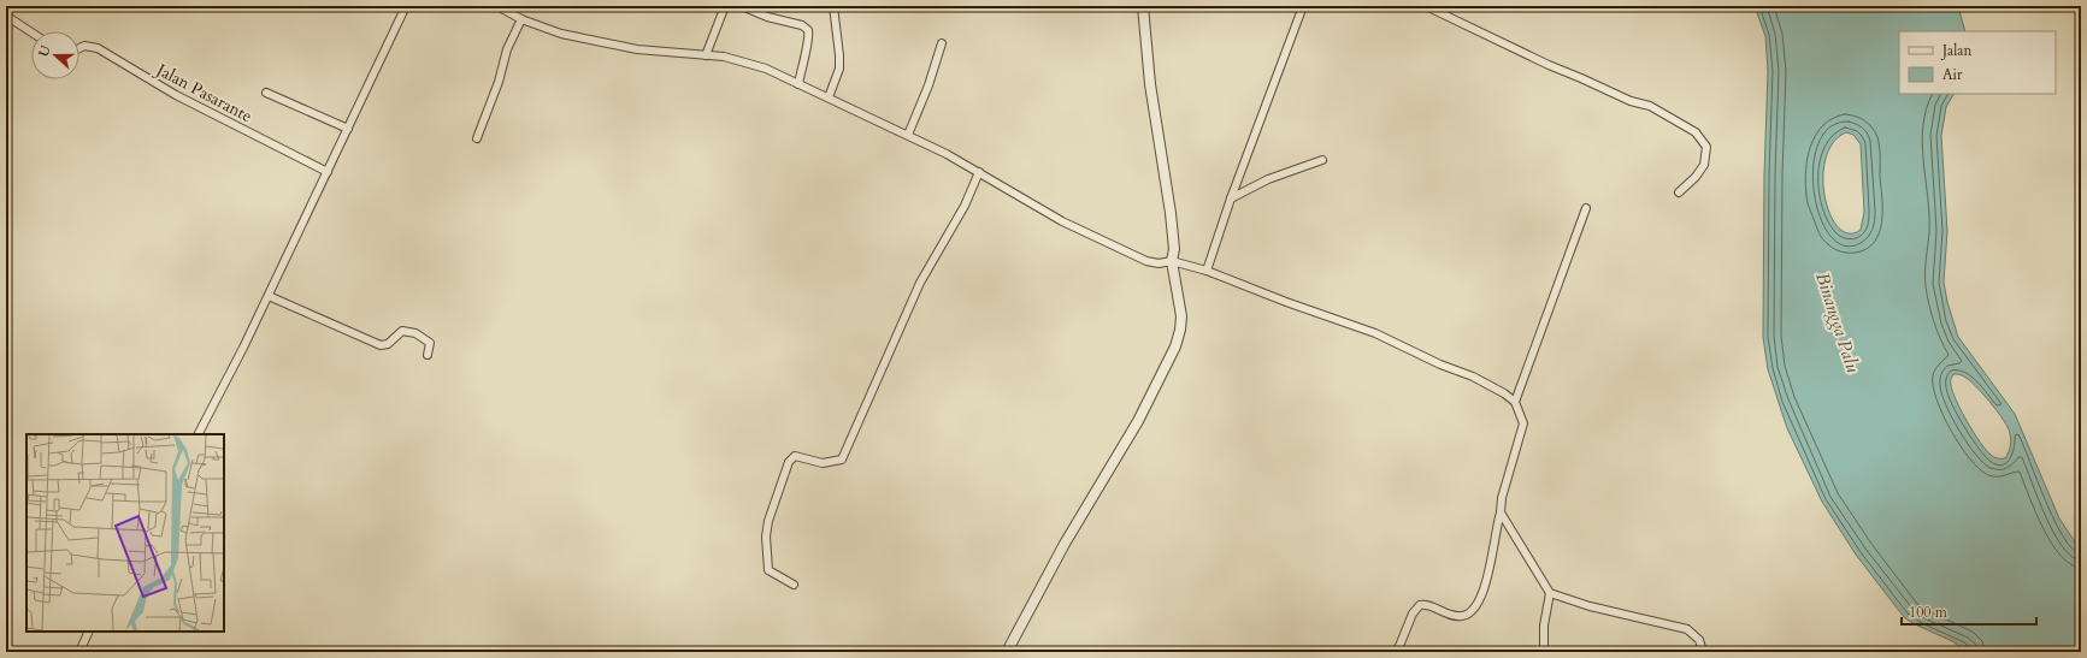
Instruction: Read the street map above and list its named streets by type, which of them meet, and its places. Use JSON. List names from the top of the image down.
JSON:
{
  "streets": {
    "street": ["Jalan Pasarante"]
  },
  "water": ["Binangga Palu"],
  "legend": ["Jalan", "Air"],
  "scale_bar": "100 m",
  "north": "left"
}
